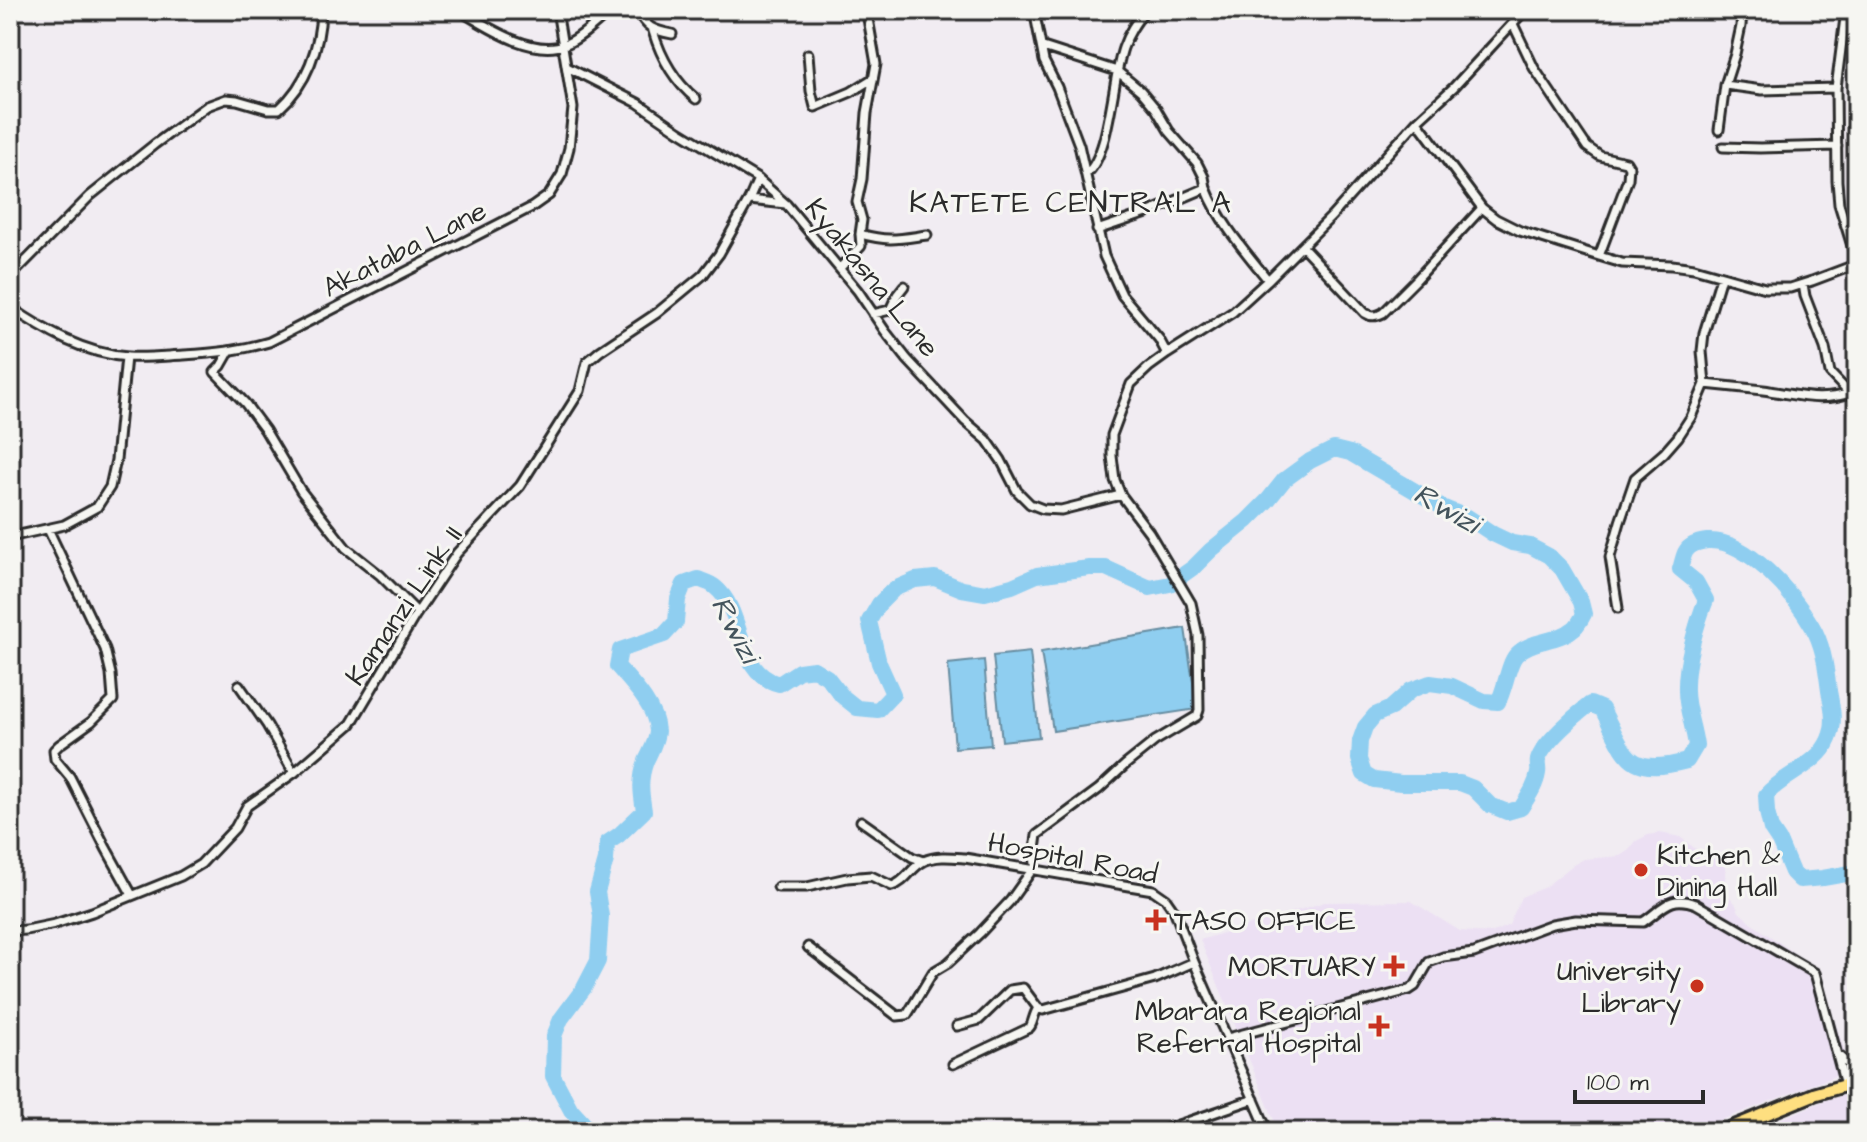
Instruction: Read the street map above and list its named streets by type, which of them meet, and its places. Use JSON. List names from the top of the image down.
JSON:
{
  "streets": {
    "street": [
      "Akataba Lane",
      "Kyakasna Lane",
      "Kamanzi Link II",
      "Hospital Road"
    ]
  },
  "crossings": [
    ["Akataba Lane", "Kyakasna Lane"],
    ["Kyakasna Lane", "Kamanzi Link II"]
  ],
  "districts": ["KATETE CENTRAL A"],
  "water": ["Rwizi"],
  "places": {
    "other": ["Kitchen & Dining Hall", "University Library"],
    "health": ["TASO OFFICE", "MORTUARY", "Mbarara Regional Referral Hospital"]
  },
  "scale_bar": "100 m"
}
